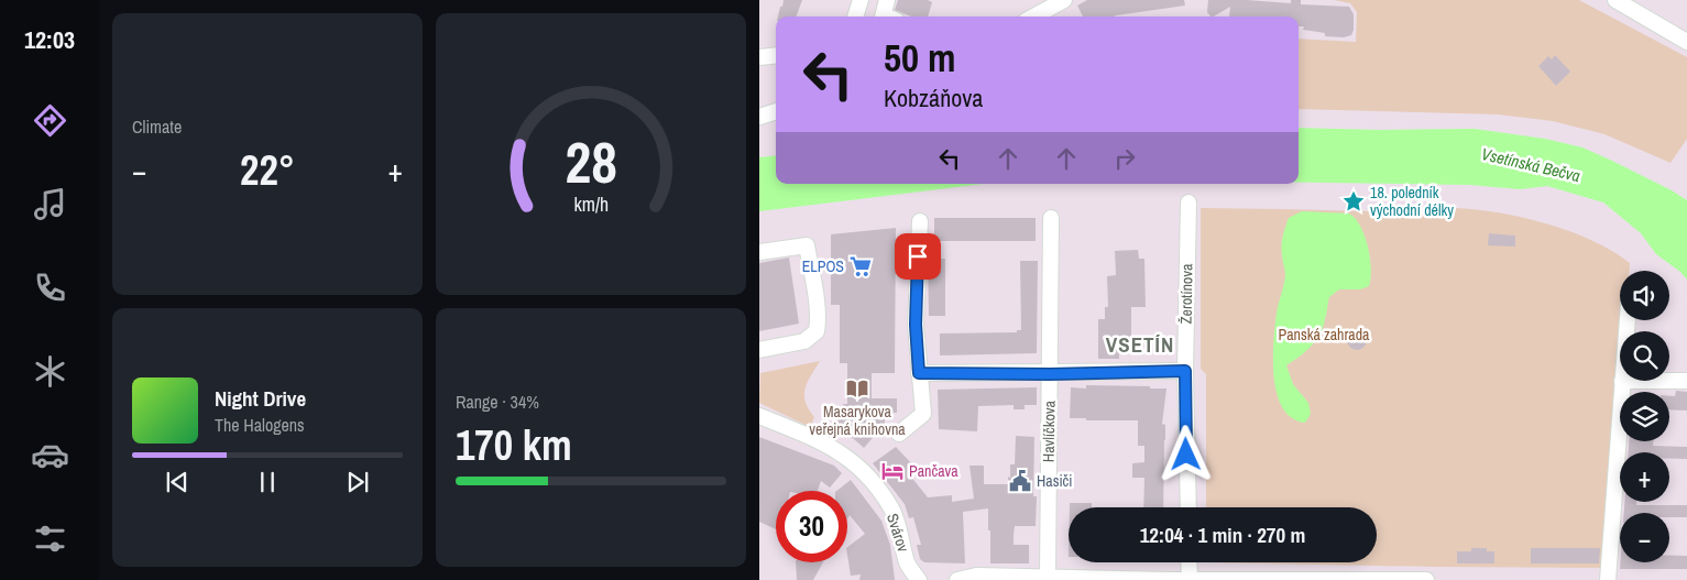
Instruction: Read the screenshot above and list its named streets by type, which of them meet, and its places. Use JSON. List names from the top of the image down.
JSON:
{
  "streets": {
    "street": ["Žerotínova", "Havlíčkova", "Svárov"]
  },
  "districts": ["VSETÍN"],
  "water": ["Vsetínská Bečva"],
  "parks": ["Panská zahrada"],
  "places": {
    "place": ["18. poledník východní délky"],
    "supermarket": ["ELPOS"],
    "library": ["Masarykova veřejná knihovna"],
    "hotel": ["Pančava"],
    "public building": ["Hasiči"]
  },
  "page": {
    "tabs": "12:03",
    "tile": [
      "Climate",
      ["Range · 34%", "170 km"]
    ],
    "turn": ["50 m", "Kobzáňova"],
    "heat": ["−", "22°", "+"],
    "map_buttons": ["+", "−"],
    "song": ["Night Drive", "The Halogens"],
    "limit": "30",
    "trip": "12:04 · 1 min · 270 m",
    "gauge": ["28", "km/h"]
  }
}
